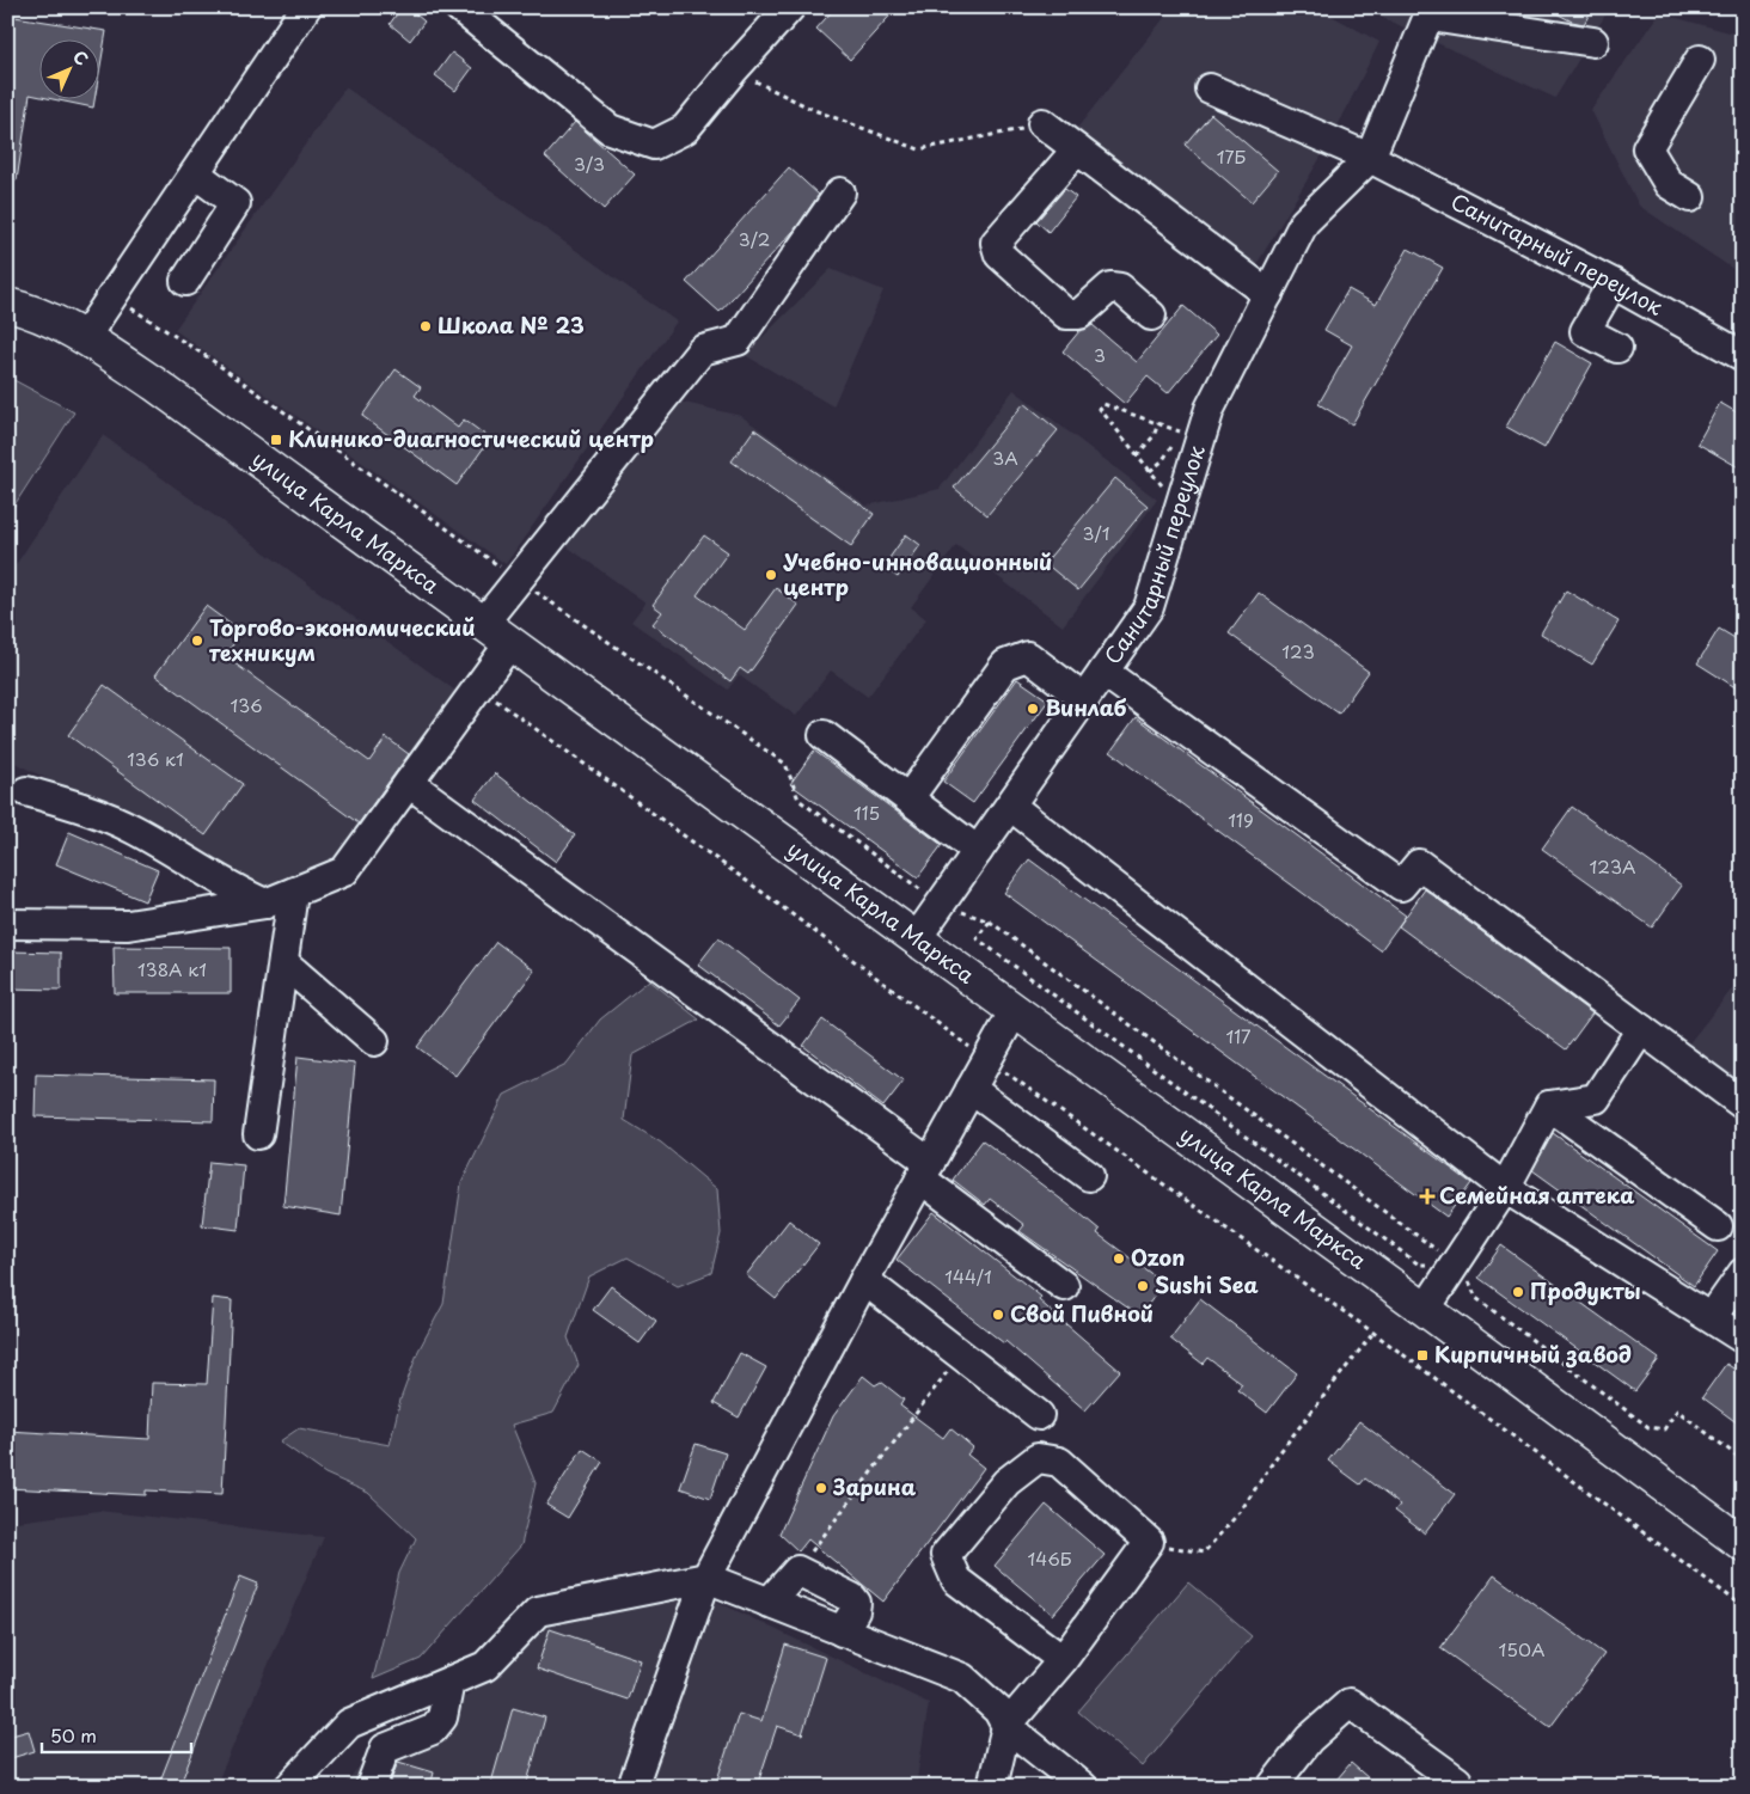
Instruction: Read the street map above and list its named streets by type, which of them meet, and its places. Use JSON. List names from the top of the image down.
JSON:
{
  "streets": {
    "highway": ["улица Карла Маркса"],
    "street": ["Санитарный переулок"]
  },
  "crossings": [
    ["Санитарный переулок", "улица Карла Маркса"]
  ],
  "places": {
    "other": [
      "Школа № 23",
      "Учебно-инновационный центр",
      "Торгово-экономический техникум",
      "Винлаб",
      "Ozon",
      "Sushi Sea",
      "Продукты",
      "Свой Пивной",
      "Зарина"
    ],
    "transit": ["Клинико-диагностический центр", "Кирпичный завод"],
    "health": ["Семейная аптека"]
  },
  "house_numbers": [
    "17Б",
    "3/3",
    "3/2",
    "3",
    "3А",
    "3/1",
    "123",
    "136",
    "136 к1",
    "115",
    "119",
    "123А",
    "138А к1",
    "117",
    "144/1",
    "146Б",
    "150А"
  ],
  "scale_bar": "50 m",
  "north": "top right"
}
